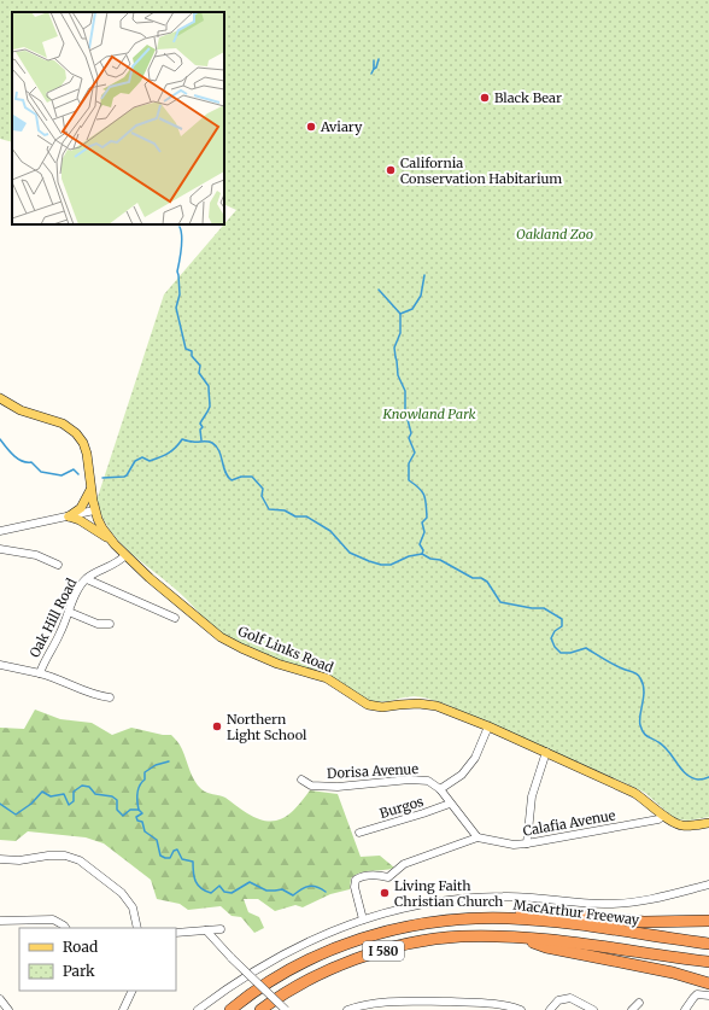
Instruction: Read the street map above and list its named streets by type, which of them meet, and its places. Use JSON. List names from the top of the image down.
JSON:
{
  "streets": {
    "highway": ["MacArthur Freeway", "I 580"],
    "main road": ["Golf Links Road"],
    "street": [
      "Oak Hill Road",
      "Dorisa Avenue",
      "Burgos",
      "Calafia Avenue"
    ]
  },
  "crossings": [
    ["Oak Hill Road", "Golf Links Road"],
    ["Golf Links Road", "Calafia Avenue"]
  ],
  "parks": ["Oakland Zoo", "Knowland Park"],
  "places": [
    "Black Bear",
    "Aviary",
    "California Conservation Habitarium",
    "Northern Light School",
    "Living Faith Christian Church"
  ],
  "legend": ["Road", "Park"]
}
